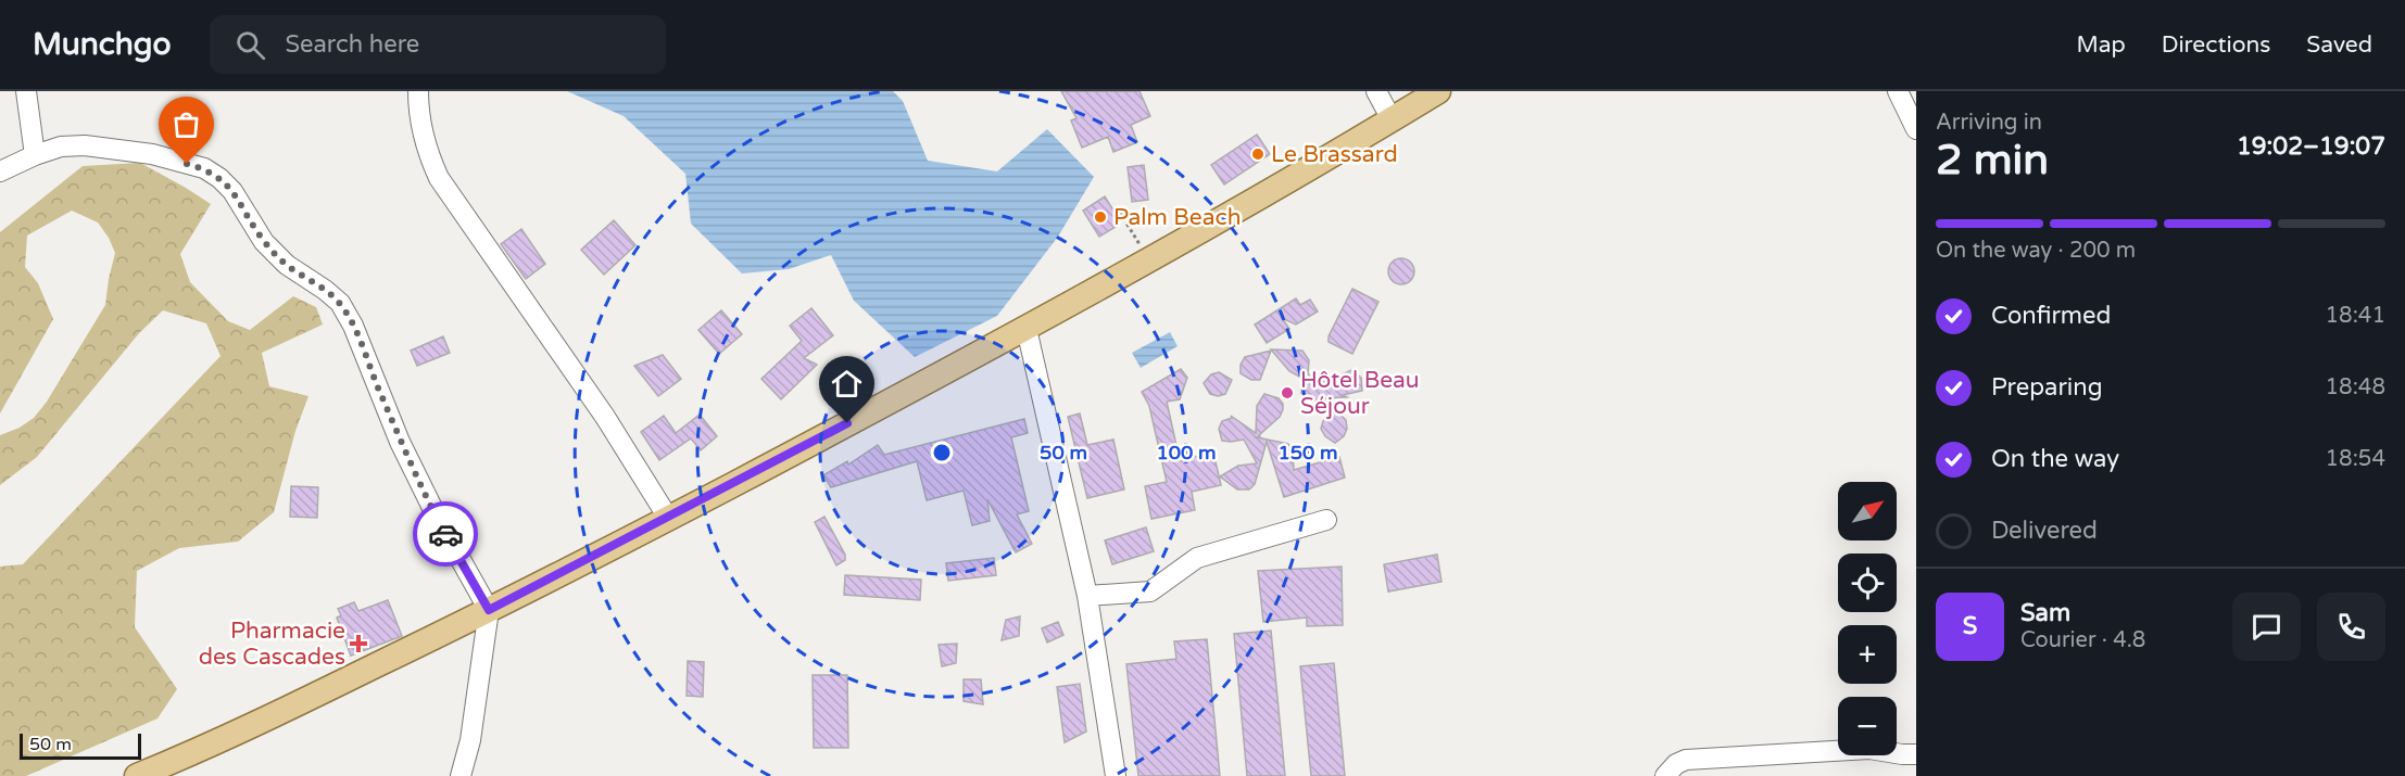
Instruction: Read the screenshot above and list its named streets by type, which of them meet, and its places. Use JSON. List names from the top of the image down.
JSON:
{
  "places": {
    "other": ["Le Brassard", "Palm Beach", "Hôtel Beau Séjour"],
    "health": ["Pharmacie des Cascades"]
  },
  "scale_bar": "50 m",
  "north": "top right",
  "page": {
    "header": "Munchgo",
    "search": "Search here",
    "nav": ["Map", "Directions", "Saved"],
    "heading": ["2 min", "Arriving in", "19:02–19:07"],
    "panel": ["Sam", "Courier · 4.8"],
    "bar": "On the way · 200 m",
    "list": [
      ["Confirmed", "18:41"],
      ["Preparing", "18:48"],
      ["On the way", "18:54"],
      "Delivered"
    ],
    "map_buttons": ["+", "−"],
    "round": "S",
    "scale": "50 m"
  },
  "rings": ["50 m", "100 m", "150 m"]
}
